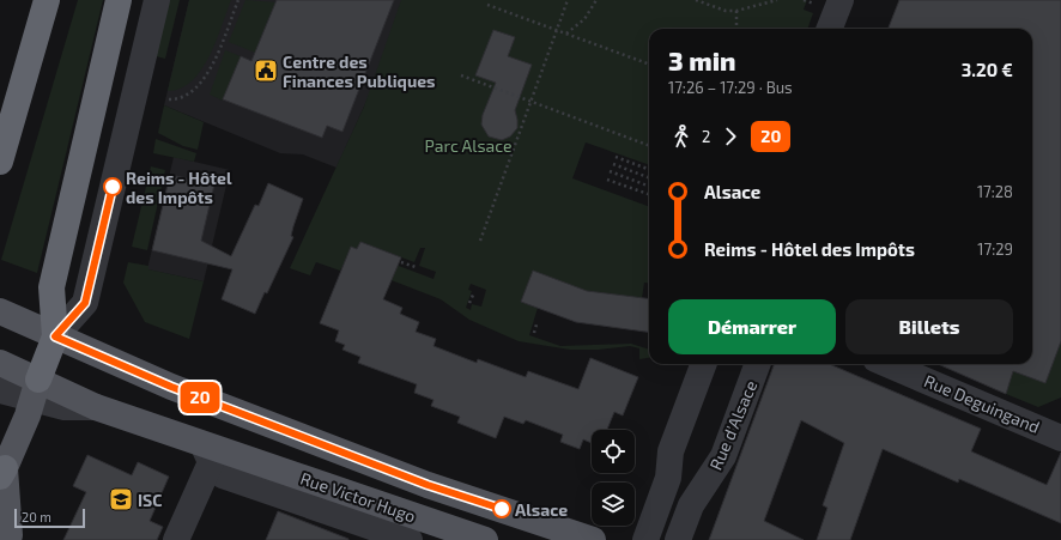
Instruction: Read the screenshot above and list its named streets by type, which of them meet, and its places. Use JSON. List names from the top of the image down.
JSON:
{
  "streets": {
    "main road": ["Rue Victor Hugo"],
    "street": ["Rue Deguingand", "Rue d'Alsace"]
  },
  "parks": ["Parc Alsace"],
  "places": {
    "public building": ["Centre des Finances Publiques"],
    "other": ["Reims - Hôtel des Impôts", "Alsace"],
    "school or university": ["ISC"]
  },
  "lines": ["bus line 20"],
  "scale_bar": "20 m",
  "page": {
    "on_map": "20",
    "heading": ["3 min", "17:26 – 17:29 · Bus", "3.20 €"],
    "legs": ["2", "20"],
    "list": [
      {
        "name": "Alsace",
        "value": "17:28"
      },
      {
        "name": "Reims - Hôtel des Impôts",
        "value": "17:29"
      }
    ],
    "buttons": ["Démarrer", "Billets"],
    "scale": "20 m"
  }
}
